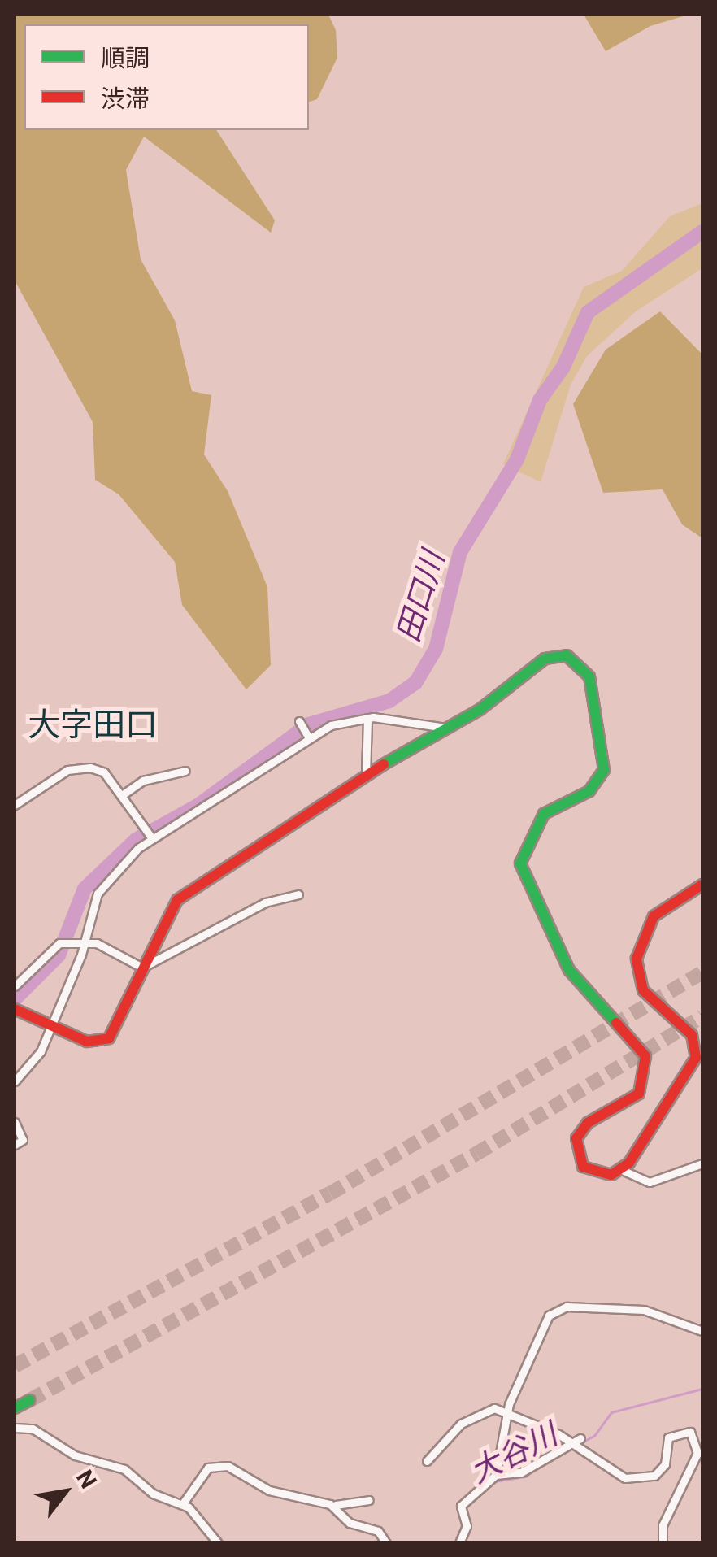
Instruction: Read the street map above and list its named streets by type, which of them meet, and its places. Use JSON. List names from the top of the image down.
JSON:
{
  "districts": ["大字田口"],
  "water": ["田口川", "大谷川"],
  "legend": ["順調", "渋滞"],
  "north": "top right"
}
